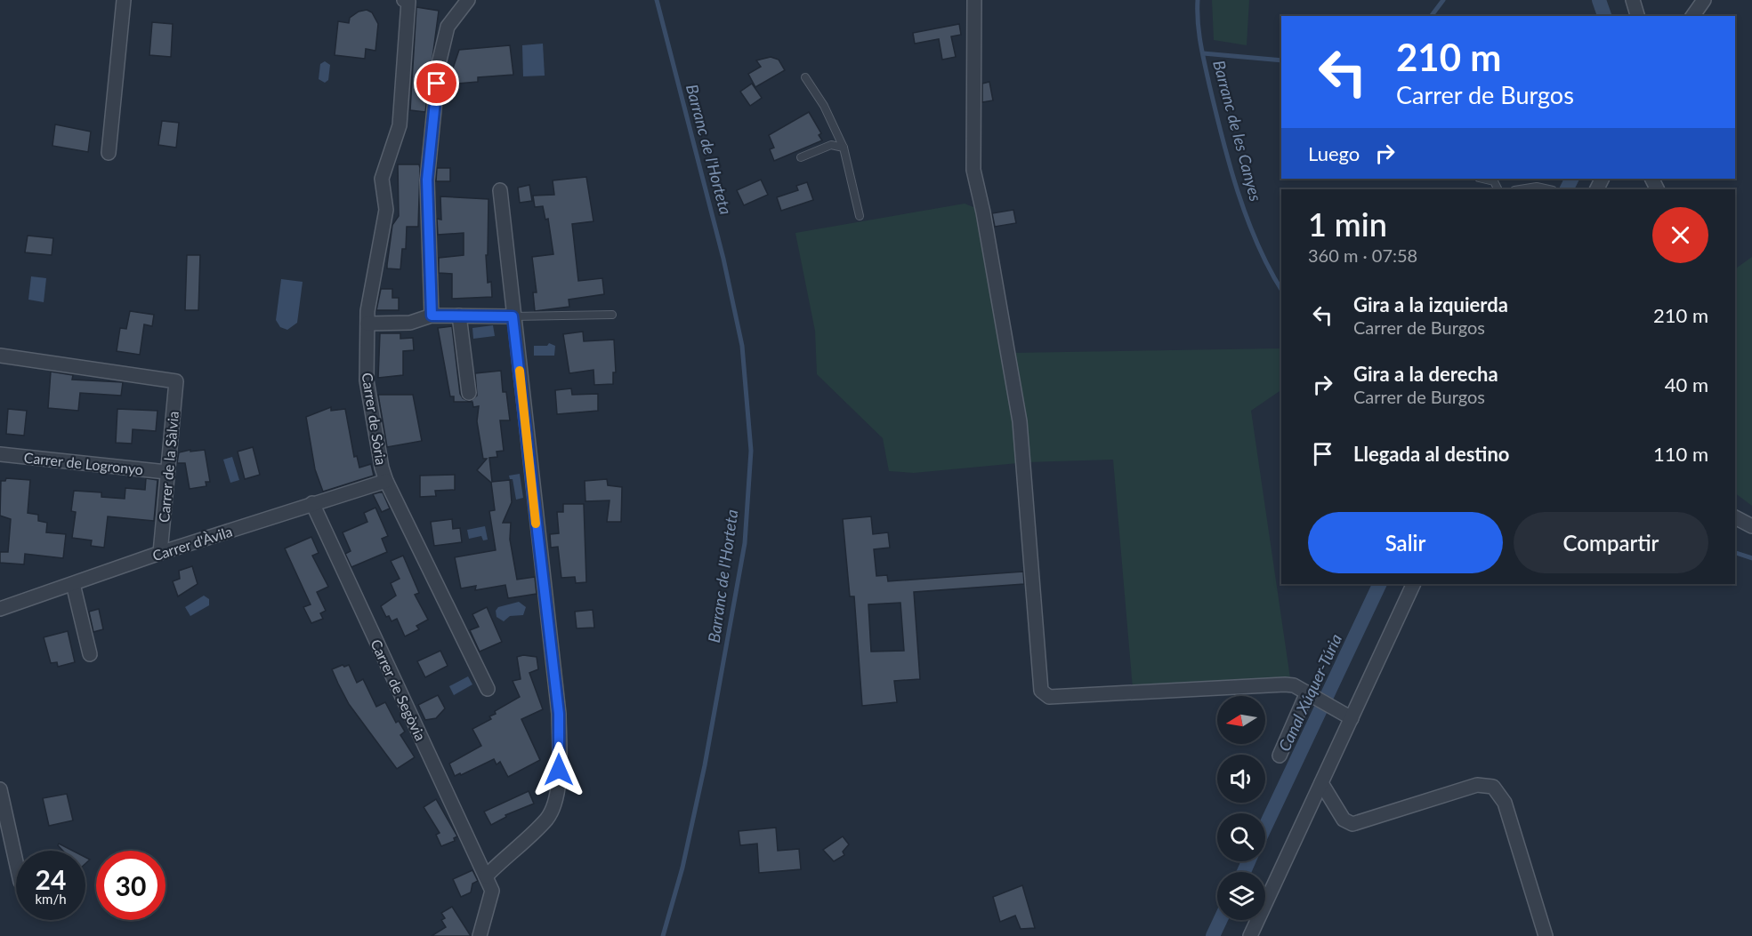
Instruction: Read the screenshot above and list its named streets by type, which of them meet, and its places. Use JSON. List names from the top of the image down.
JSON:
{
  "streets": {
    "street": [
      "Carrer de Sòria",
      "Carrer de Logronyo",
      "Carrer de la Sàlvia",
      "Carrer d'Àvila",
      "Carrer de Segòvia"
    ]
  },
  "crossings": [
    ["Carrer de Sòria", "Carrer d'Àvila"],
    ["Carrer de Logronyo", "Carrer de la Sàlvia"],
    ["Carrer de la Sàlvia", "Carrer d'Àvila"],
    ["Carrer d'Àvila", "Carrer de Segòvia"]
  ],
  "water": ["Barranc de les Canyes", "Barranc de l'Horteta", "Canal Xúquer-Túria"],
  "north": "left",
  "page": {
    "turn": ["210 m", "Carrer de Burgos"],
    "then": "Luego",
    "heading": ["1 min", "360 m · 07:58"],
    "list": [
      {
        "name": "Gira a la izquierda",
        "note": "Carrer de Burgos",
        "value": "210 m"
      },
      {
        "name": "Gira a la derecha",
        "note": "Carrer de Burgos",
        "value": "40 m"
      },
      {
        "name": "Llegada al destino",
        "value": "110 m"
      }
    ],
    "buttons": ["Salir", "Compartir"],
    "speed": "24 km/h",
    "limit": "30"
  }
}
